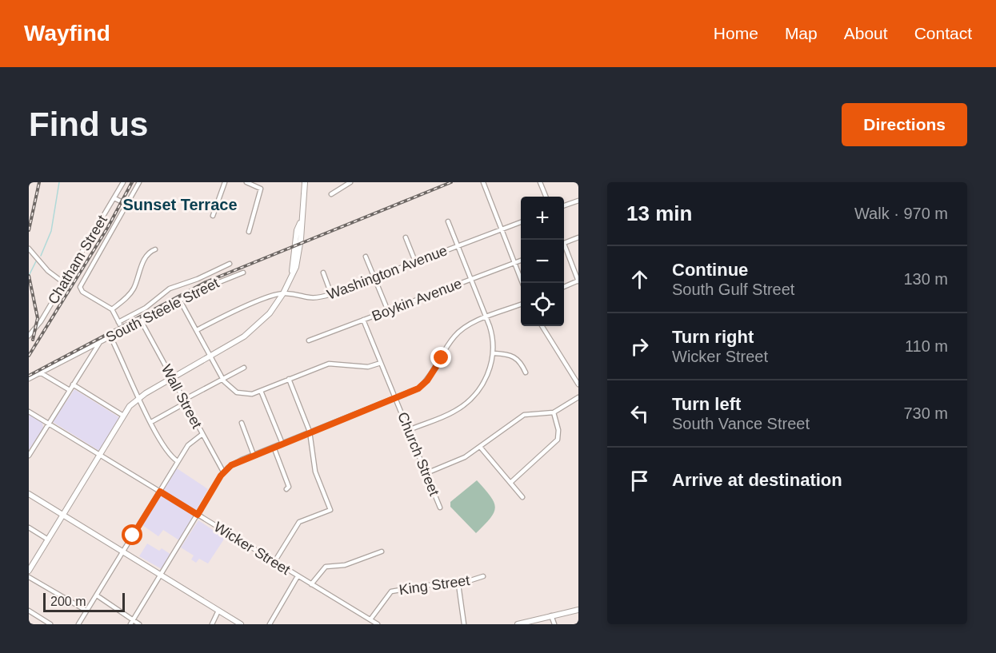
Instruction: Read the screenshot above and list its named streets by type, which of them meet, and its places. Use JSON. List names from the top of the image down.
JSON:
{
  "streets": {
    "street": [
      "Chatham Street",
      "Washington Avenue",
      "Boykin Avenue",
      "South Steele Street",
      "Wall Street",
      "Church Street",
      "Wicker Street",
      "King Street"
    ]
  },
  "crossings": [
    ["Boykin Avenue", "Church Street"],
    ["South Steele Street", "Wall Street"],
    ["South Steele Street", "Wicker Street"],
    ["Wicker Street", "King Street"]
  ],
  "districts": ["Sunset Terrace"],
  "scale_bar": "200 m",
  "page": {
    "header": "Wayfind",
    "nav": [
      "Home",
      "Map",
      "About",
      "Contact"
    ],
    "buttons": "Directions",
    "title": "Find us",
    "heading": ["13 min", "Walk · 970 m"],
    "map_buttons": ["+", "−"],
    "list": [
      ["Continue", "South Gulf Street", "130 m"],
      ["Turn right", "Wicker Street", "110 m"],
      ["Turn left", "South Vance Street", "730 m"],
      "Arrive at destination"
    ],
    "scale": "200 m"
  }
}
